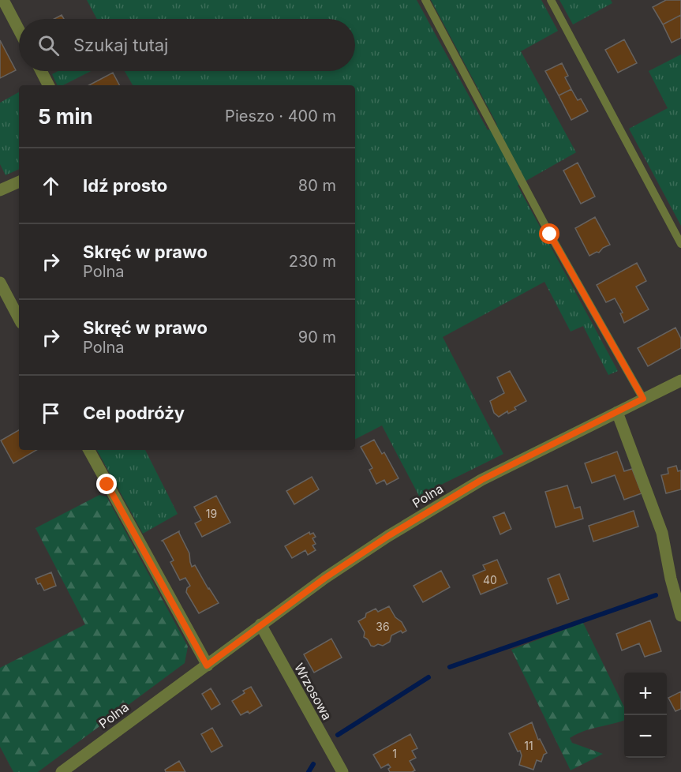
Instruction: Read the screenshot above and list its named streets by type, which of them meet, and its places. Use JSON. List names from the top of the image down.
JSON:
{
  "streets": {
    "street": ["Polna", "Wrzosowa"]
  },
  "crossings": [
    ["Polna", "Wrzosowa"]
  ],
  "house_numbers": [
    "19",
    "40",
    "36",
    "11",
    "1"
  ],
  "page": {
    "search": "Szukaj tutaj",
    "heading": ["5 min", "Pieszo · 400 m"],
    "list": [
      ["Idź prosto", "80 m"],
      ["Skręć w prawo", "Polna", "230 m"],
      ["Skręć w prawo", "Polna", "90 m"],
      "Cel podróży"
    ],
    "map_buttons": ["+", "−"]
  }
}
